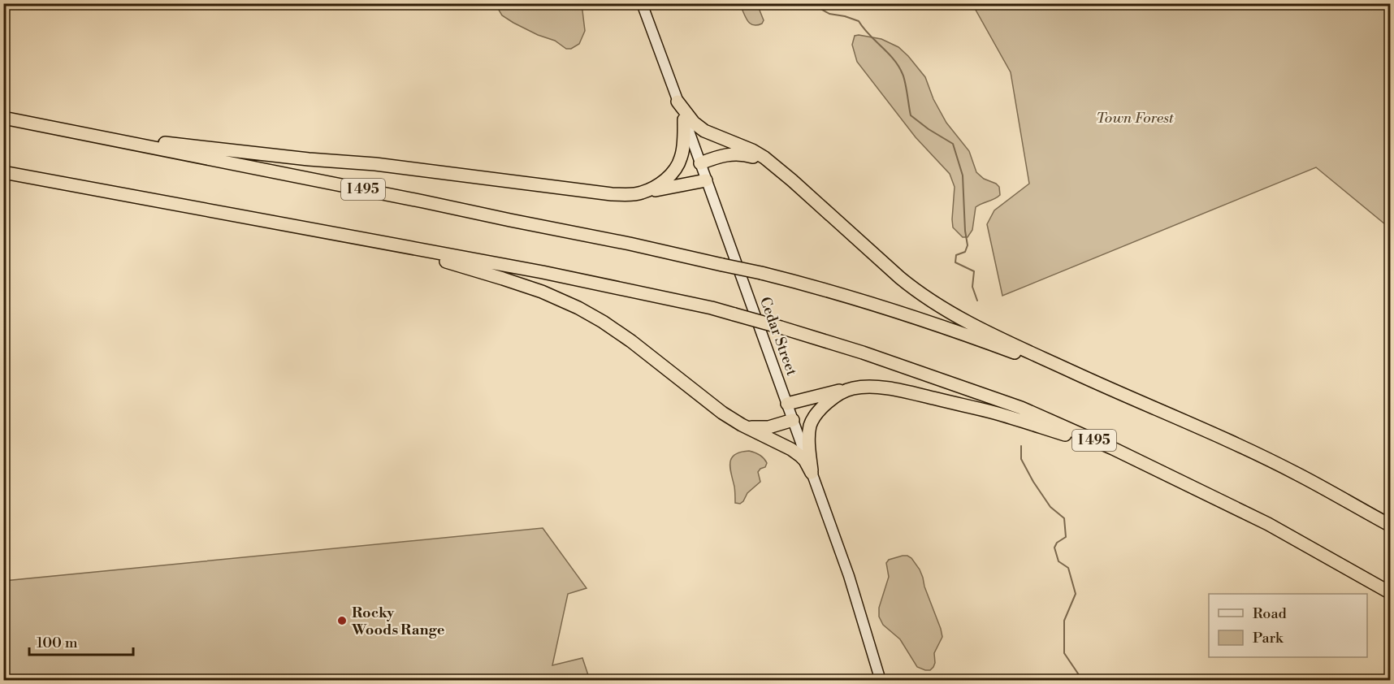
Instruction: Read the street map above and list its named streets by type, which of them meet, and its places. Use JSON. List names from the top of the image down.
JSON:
{
  "streets": {
    "highway": ["I 495"],
    "main road": ["Cedar Street"]
  },
  "parks": ["Town Forest"],
  "places": ["Rocky Woods Range"],
  "legend": ["Road", "Park"],
  "scale_bar": "100 m"
}
